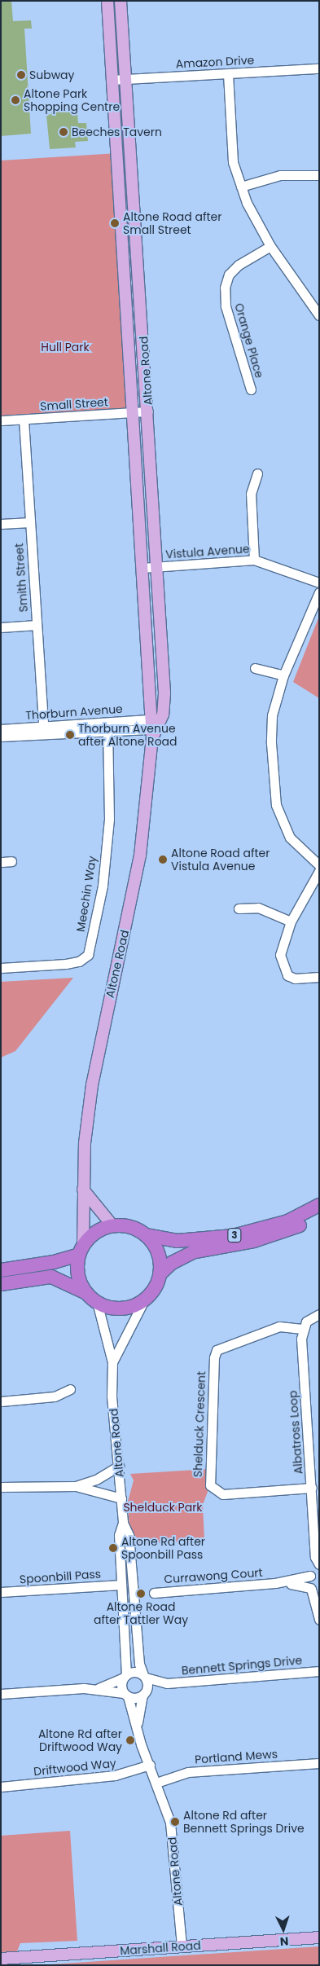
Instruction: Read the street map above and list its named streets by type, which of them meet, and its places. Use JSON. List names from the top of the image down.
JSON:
{
  "streets": {
    "highway": ["3"],
    "main road": ["Altone Road", "Marshall Road"],
    "street": [
      "Amazon Drive",
      "Orange Place",
      "Small Street",
      "Vistula Avenue",
      "Smith Street",
      "Thorburn Avenue",
      "Meechin Way",
      "Shelduck Crescent",
      "Albatross Loop",
      "Currawong Court",
      "Spoonbill Pass",
      "Bennett Springs Drive",
      "Portland Mews",
      "Driftwood Way"
    ]
  },
  "crossings": [
    ["Amazon Drive", "Altone Road"],
    ["Altone Road", "Small Street"],
    ["Altone Road", "Vistula Avenue"],
    ["Altone Road", "Thorburn Avenue"],
    ["Altone Road", "3"],
    ["Altone Road", "Spoonbill Pass"],
    ["Altone Road", "Bennett Springs Drive"],
    ["Altone Road", "Portland Mews"],
    ["Altone Road", "Driftwood Way"],
    ["Altone Road", "Marshall Road"],
    ["Small Street", "Smith Street"],
    ["Smith Street", "Thorburn Avenue"],
    ["Thorburn Avenue", "Meechin Way"],
    ["Shelduck Crescent", "Albatross Loop"]
  ],
  "parks": ["Hull Park", "Shelduck Park"],
  "places": [
    "Subway",
    "Altone Park Shopping Centre",
    "Beeches Tavern",
    "Altone Road after Small Street",
    "Thorburn Avenue after Altone Road",
    "Altone Road after Vistula Avenue",
    "Altone Rd after Spoonbill Pass",
    "Altone Road after Tattler Way",
    "Altone Rd after Driftwood Way",
    "Altone Rd after Bennett Springs Drive"
  ],
  "north": "bottom"
}
